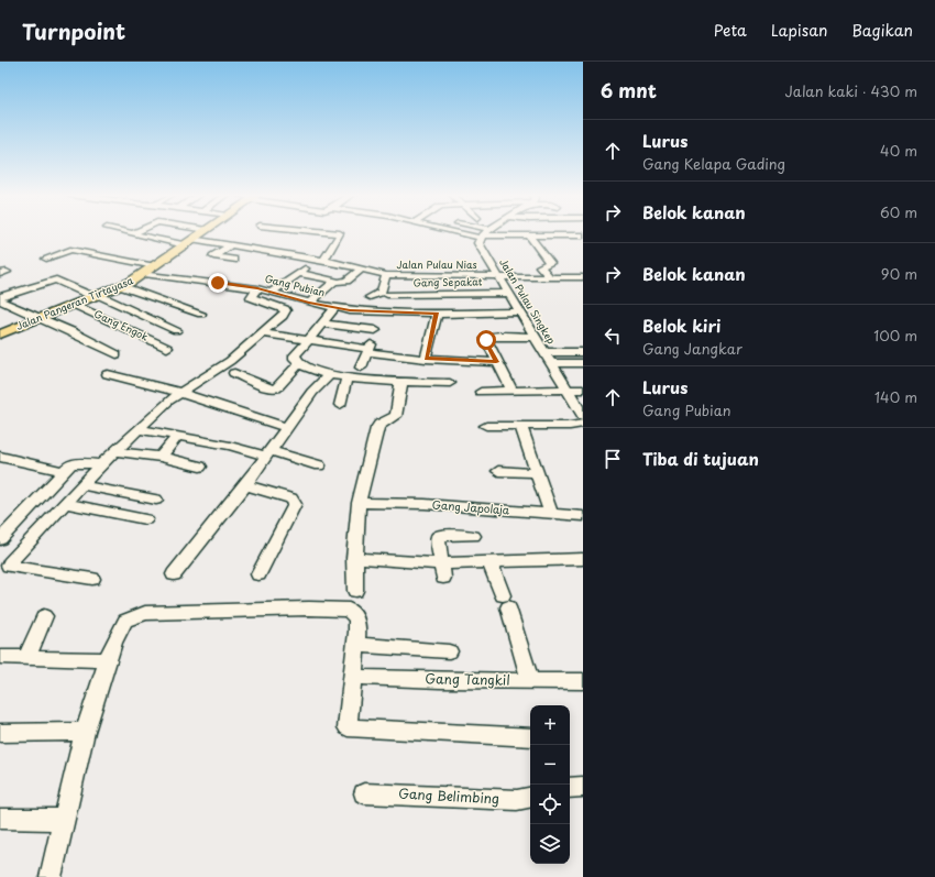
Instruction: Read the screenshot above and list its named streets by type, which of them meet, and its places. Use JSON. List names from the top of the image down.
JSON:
{
  "streets": {
    "main road": ["Jalan Pangeran Tirtayasa"],
    "street": [
      "Jalan Pulau Nias",
      "Gang Sepakat",
      "Gang Pubian",
      "Jalan Pulau Singkep",
      "Gang Engok",
      "Gang Japolaja",
      "Gang Tangkil",
      "Gang Belimbing"
    ]
  },
  "crossings": [
    ["Jalan Pulau Nias", "Jalan Pulau Singkep"],
    ["Jalan Pulau Nias", "Jalan Pangeran Tirtayasa"],
    ["Gang Sepakat", "Jalan Pulau Singkep"],
    ["Gang Pubian", "Jalan Pulau Singkep"],
    ["Gang Pubian", "Jalan Pangeran Tirtayasa"],
    ["Jalan Pangeran Tirtayasa", "Gang Engok"]
  ],
  "page": {
    "header": "Turnpoint",
    "nav": ["Peta", "Lapisan", "Bagikan"],
    "heading": ["6 mnt", "Jalan kaki · 430 m"],
    "list": [
      ["Lurus", "Gang Kelapa Gading", "40 m"],
      ["Belok kanan", "60 m"],
      ["Belok kanan", "90 m"],
      ["Belok kiri", "Gang Jangkar", "100 m"],
      ["Lurus", "Gang Pubian", "140 m"],
      "Tiba di tujuan"
    ],
    "map_buttons": ["+", "−"]
  }
}
